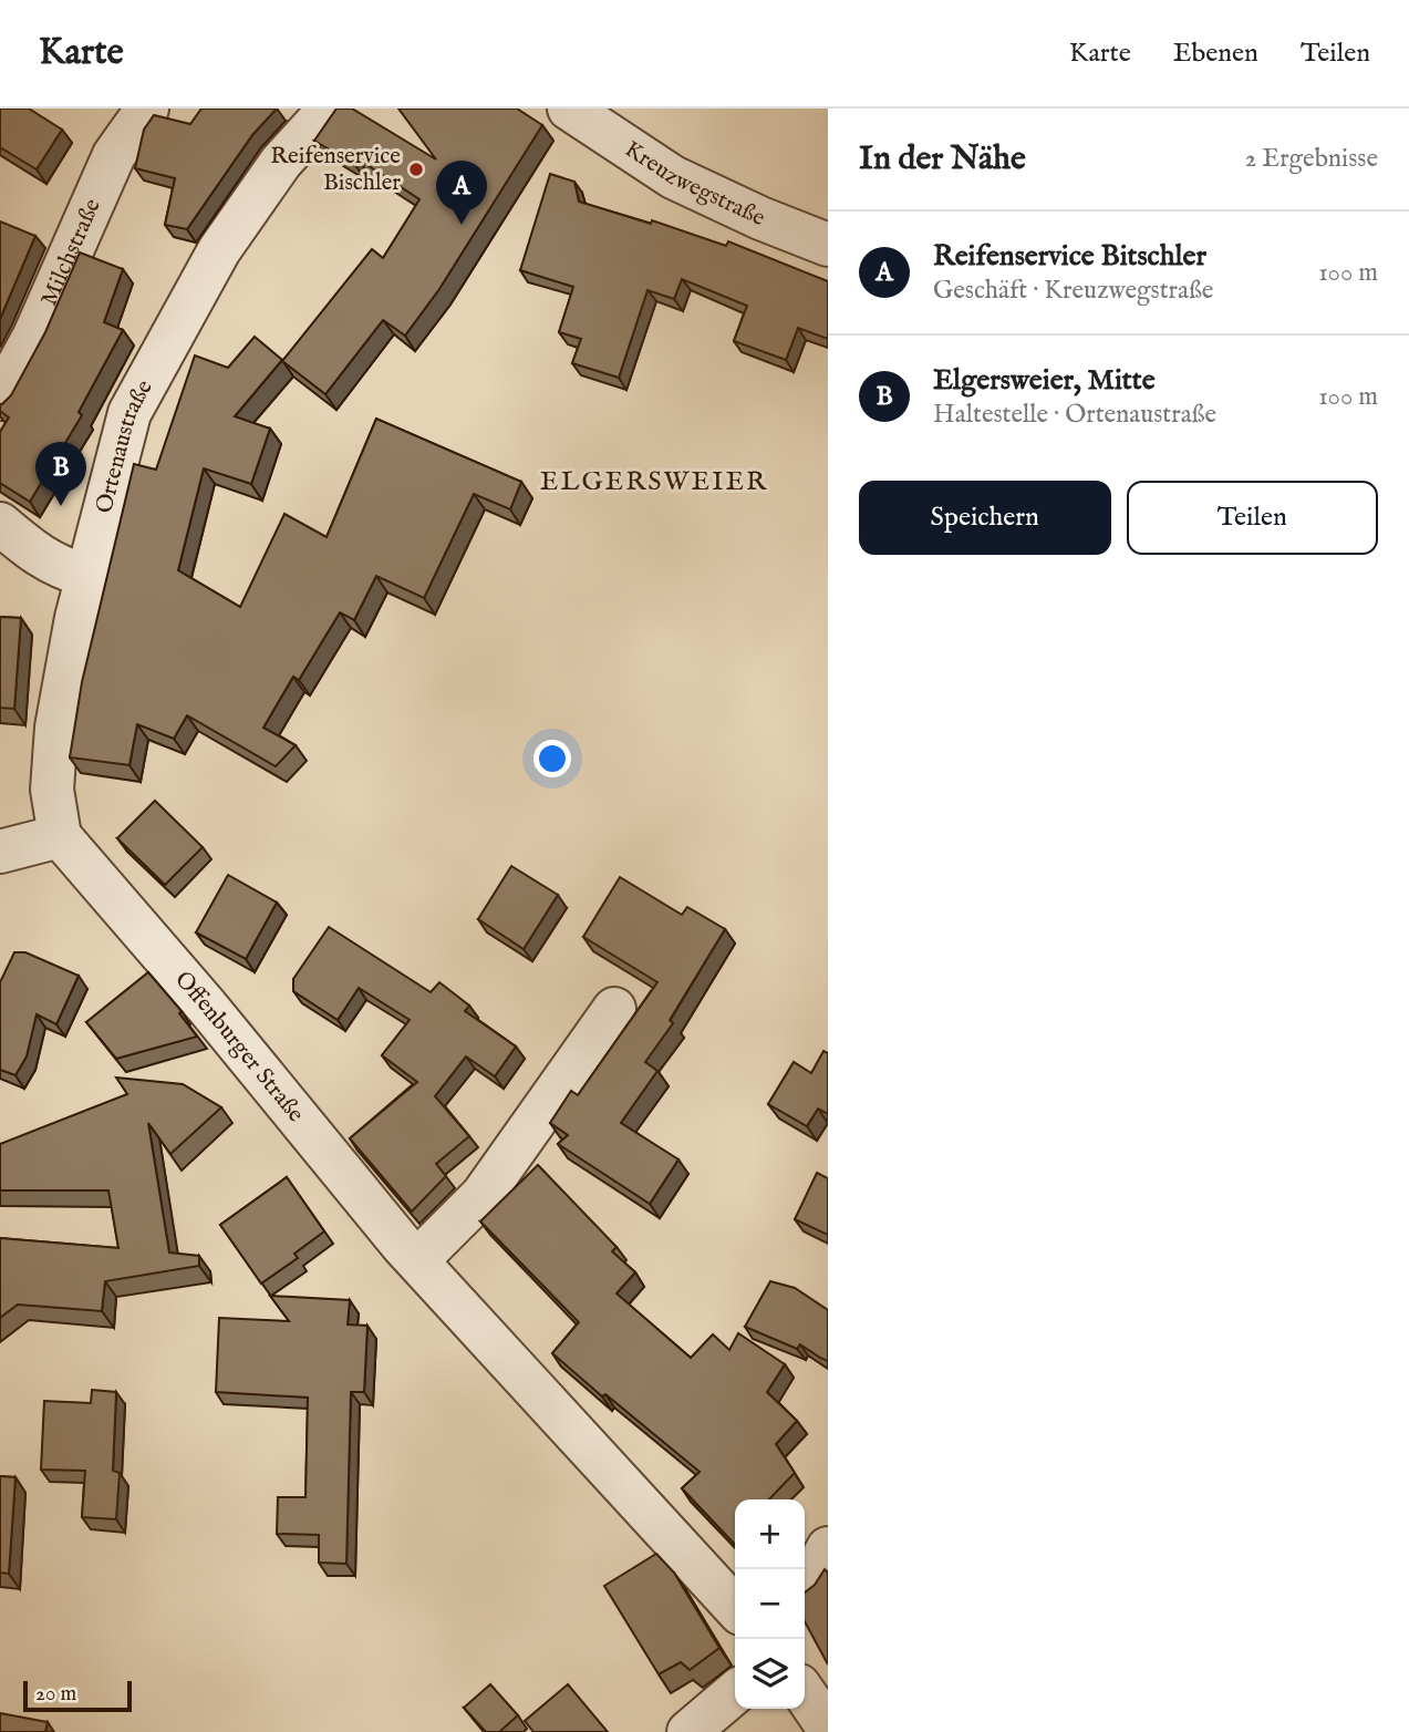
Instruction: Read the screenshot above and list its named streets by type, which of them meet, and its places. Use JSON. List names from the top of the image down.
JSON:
{
  "streets": {
    "street": [
      "Kreuzwegstraße",
      "Milchstraße",
      "Ortenaustraße",
      "Offenburger Straße"
    ]
  },
  "crossings": [
    ["Ortenaustraße", "Offenburger Straße"]
  ],
  "districts": ["ELGERSWEIER"],
  "places": ["Reifenservice Bischler"],
  "scale_bar": "20 m",
  "page": {
    "header": "Karte",
    "nav": ["Karte", "Ebenen", "Teilen"],
    "heading": ["In der Nähe", "2 Ergebnisse"],
    "pins": ["A", "B"],
    "list": [
      {
        "mark": "A",
        "name": "Reifenservice Bitschler",
        "note": "Geschäft · Kreuzwegstraße",
        "value": "100 m"
      },
      {
        "mark": "B",
        "name": "Elgersweier, Mitte",
        "note": "Haltestelle · Ortenaustraße",
        "value": "100 m"
      }
    ],
    "buttons": ["Speichern", "Teilen"],
    "map_buttons": ["+", "−"],
    "scale": "20 m"
  }
}
